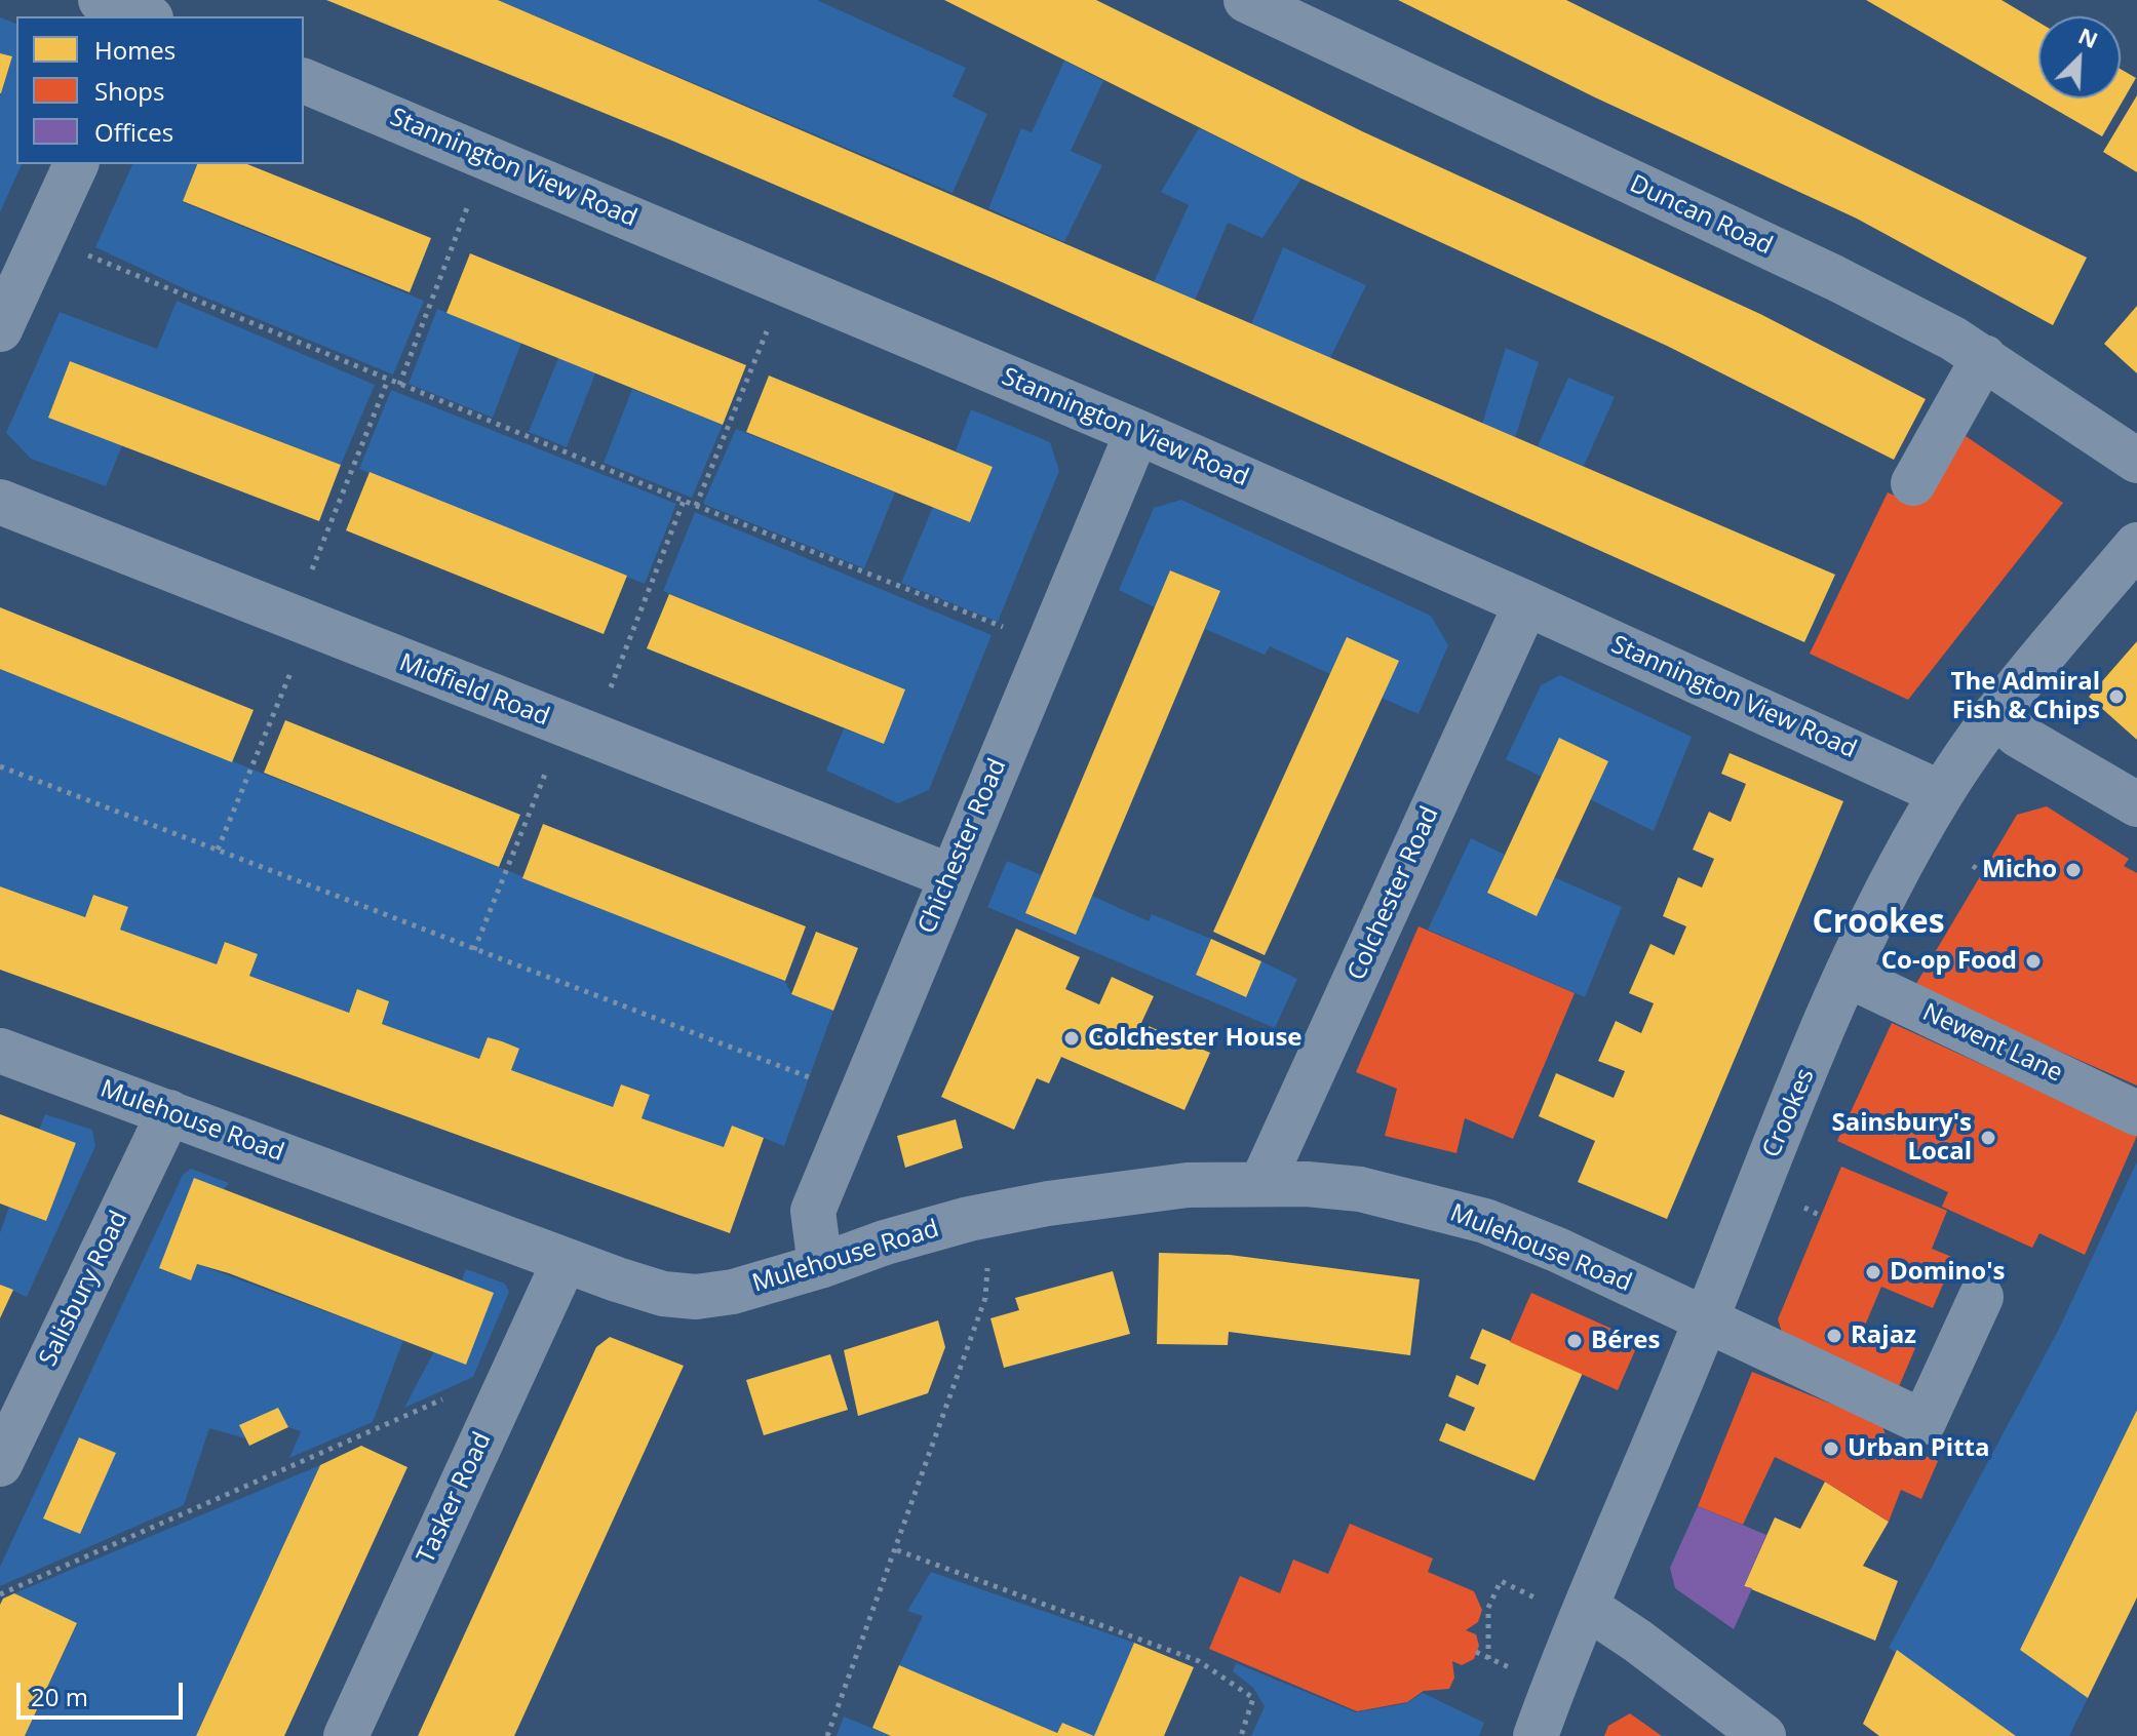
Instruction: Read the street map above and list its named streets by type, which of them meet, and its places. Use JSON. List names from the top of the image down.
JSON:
{
  "streets": {
    "street": [
      "Stannington View Road",
      "Duncan Road",
      "Midfield Road",
      "Chichester Road",
      "Colchester Road",
      "Newent Lane",
      "Crookes",
      "Mulehouse Road",
      "Salisbury Road",
      "Tasker Road"
    ]
  },
  "crossings": [
    ["Stannington View Road", "Chichester Road"],
    ["Stannington View Road", "Colchester Road"],
    ["Stannington View Road", "Crookes"],
    ["Midfield Road", "Chichester Road"],
    ["Chichester Road", "Mulehouse Road"],
    ["Colchester Road", "Mulehouse Road"],
    ["Newent Lane", "Crookes"],
    ["Crookes", "Mulehouse Road"],
    ["Mulehouse Road", "Salisbury Road"],
    ["Mulehouse Road", "Tasker Road"]
  ],
  "districts": ["Crookes"],
  "places": [
    "The Admiral Fish & Chips",
    "Micho",
    "Co-op Food",
    "Colchester House",
    "Sainsbury's Local",
    "Domino's",
    "Rajaz",
    "Béres",
    "Urban Pitta"
  ],
  "legend": ["Homes", "Shops", "Offices"],
  "scale_bar": "20 m",
  "north": "top right"
}
